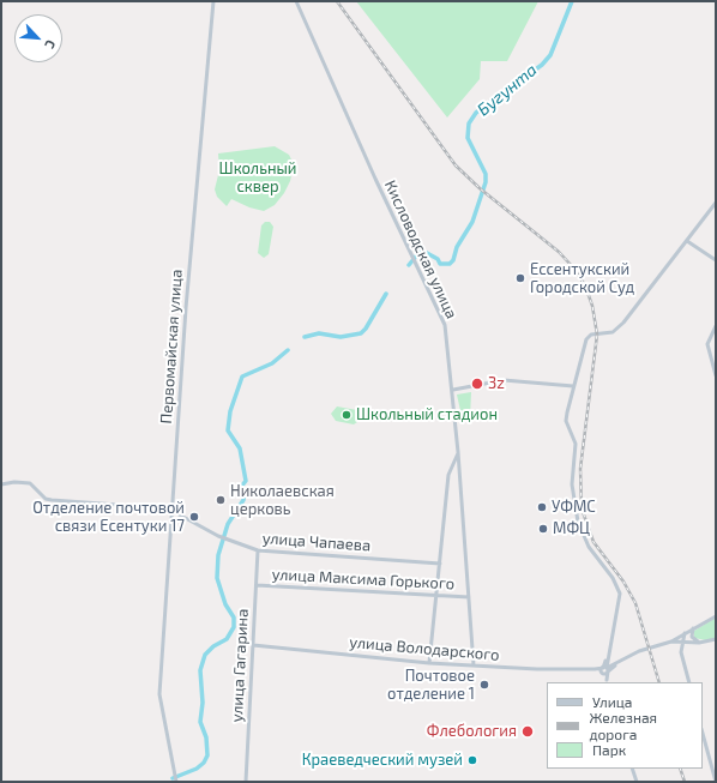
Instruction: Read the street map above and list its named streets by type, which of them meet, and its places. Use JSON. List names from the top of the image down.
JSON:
{
  "streets": {
    "street": [
      "Кисловодская улица",
      "Первомайская улица",
      "улица Чапаева",
      "улица Максима Горького",
      "улица Володарского",
      "улица Гагарина"
    ]
  },
  "crossings": [
    ["Кисловодская улица", "улица Максима Горького"],
    ["Кисловодская улица", "улица Володарского"],
    ["Первомайская улица", "улица Чапаева"],
    ["улица Чапаева", "улица Гагарина"],
    ["улица Максима Горького", "улица Гагарина"],
    ["улица Володарского", "улица Гагарина"]
  ],
  "water": ["Бугунта"],
  "parks": ["Школьный сквер"],
  "places": [
    "Ессентукский Городской Суд",
    "3z",
    "Школьный стадион",
    "Николаевская церковь",
    "УФМС",
    "Отделение почтовой связи Есентуки 17",
    "МФЦ",
    "Почтовое отделение 1",
    "Флебология",
    "Краеведческий музей"
  ],
  "legend": ["Улица", "Железная дорога", "Парк"],
  "north": "bottom right"
}
